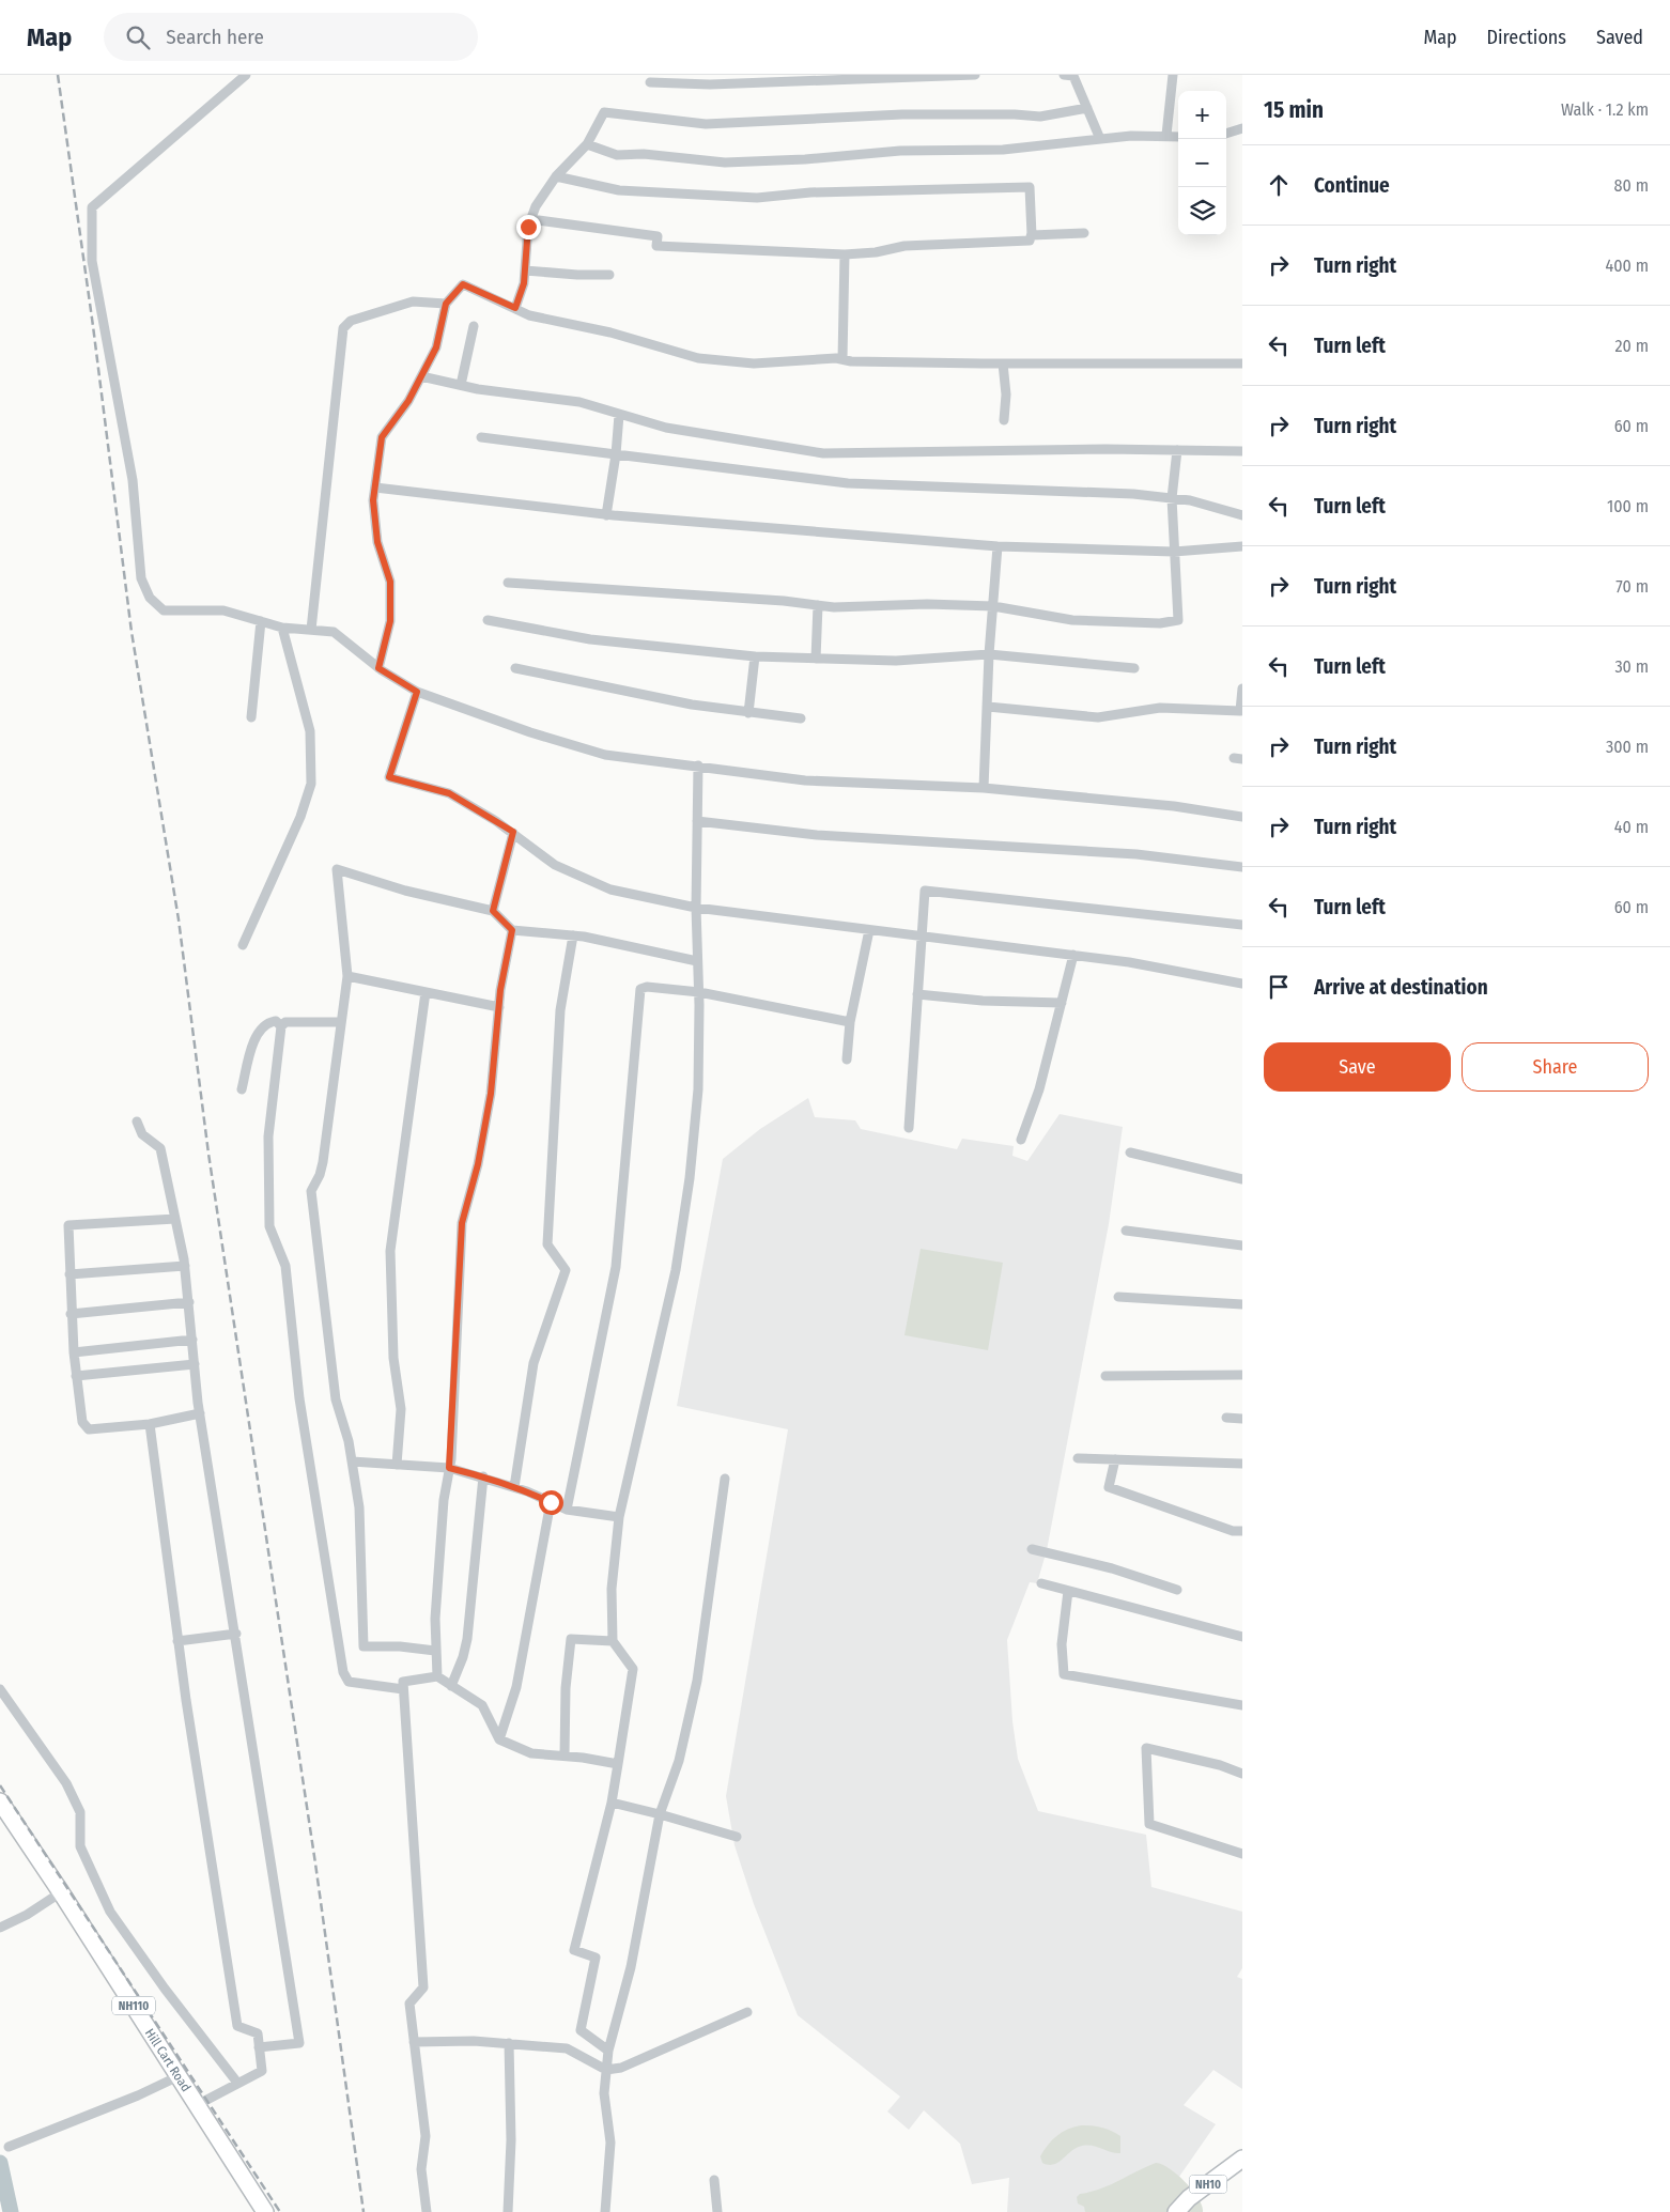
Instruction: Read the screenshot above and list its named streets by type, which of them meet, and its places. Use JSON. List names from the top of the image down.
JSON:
{
  "streets": {
    "highway": ["NH110", "Hill Cart Road", "NH10"]
  },
  "page": {
    "header": "Map",
    "search": "Search here",
    "nav": ["Map", "Directions", "Saved"],
    "heading": ["15 min", "Walk · 1.2 km"],
    "map_buttons": ["+", "−"],
    "list": [
      ["Continue", "80 m"],
      ["Turn right", "400 m"],
      ["Turn left", "20 m"],
      ["Turn right", "60 m"],
      ["Turn left", "100 m"],
      ["Turn right", "70 m"],
      ["Turn left", "30 m"],
      ["Turn right", "300 m"],
      ["Turn right", "40 m"],
      ["Turn left", "60 m"],
      "Arrive at destination"
    ],
    "buttons": ["Save", "Share"]
  }
}
